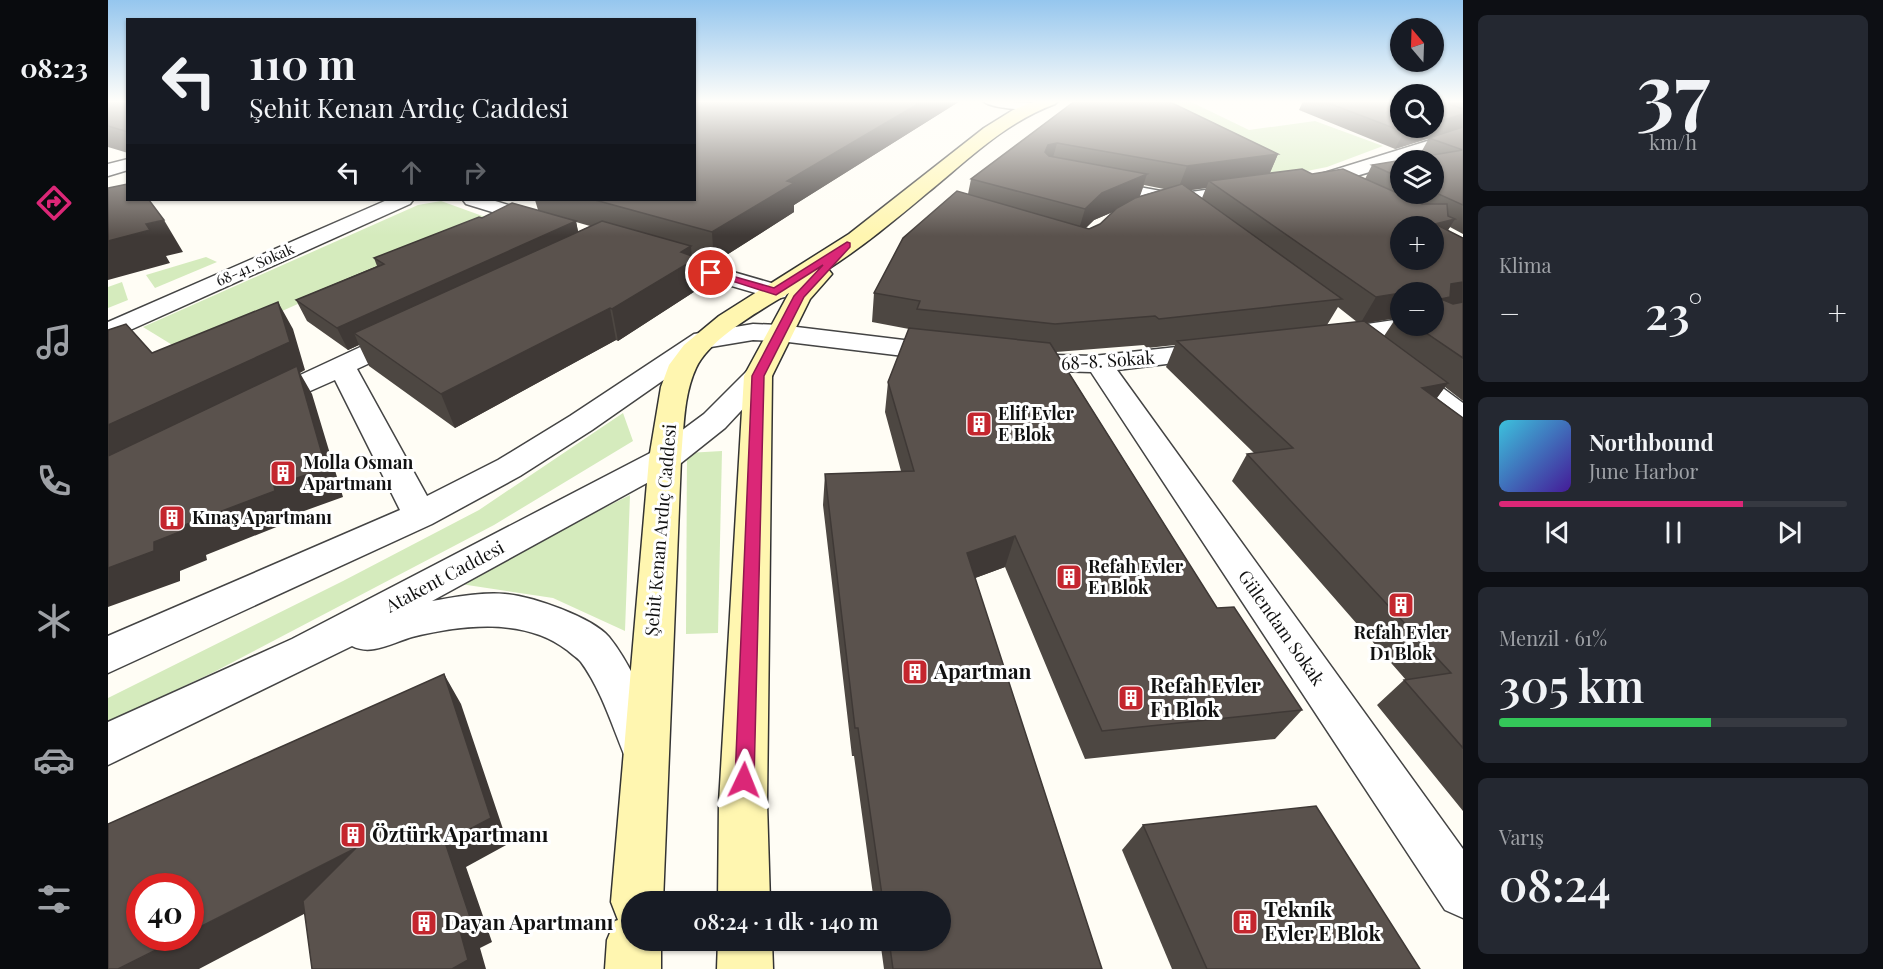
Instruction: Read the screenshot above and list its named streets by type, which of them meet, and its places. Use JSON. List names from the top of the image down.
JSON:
{
  "streets": {
    "street": [
      "68-41. Sokak",
      "68-8. Sokak",
      "Şehit Kenan Ardıç Caddesi",
      "Atakent Caddesi",
      "Gülendam Sokak"
    ]
  },
  "crossings": [
    ["68-8. Sokak", "Şehit Kenan Ardıç Caddesi"],
    ["68-8. Sokak", "Gülendam Sokak"],
    ["Şehit Kenan Ardıç Caddesi", "Atakent Caddesi"]
  ],
  "places": {
    "building": [
      "Elif Evler E Blok",
      "Molla Osman Apartmanı",
      "Kınaş Apartmanı",
      "Refah Evler E1 Blok",
      "Refah Evler D1 Blok",
      "Apartman",
      "Refah Evler F1 Blok",
      "Öztürk Apartmanı",
      "Teknik Evler E Blok",
      "Dayan Apartmanı"
    ]
  },
  "north": "top",
  "page": {
    "tabs": "08:23",
    "tile": [
      ["37", "km/h"],
      "Klima",
      ["Menzil · 61%", "305 km"],
      ["Varış", "08:24"]
    ],
    "map_buttons": ["+", "−"],
    "turn": ["110 m", "Şehit Kenan Ardıç Caddesi"],
    "heat": ["−", "23°", "+"],
    "song": ["Northbound", "June Harbor"],
    "limit": "40",
    "trip": "08:24 · 1 dk · 140 m"
  }
}
